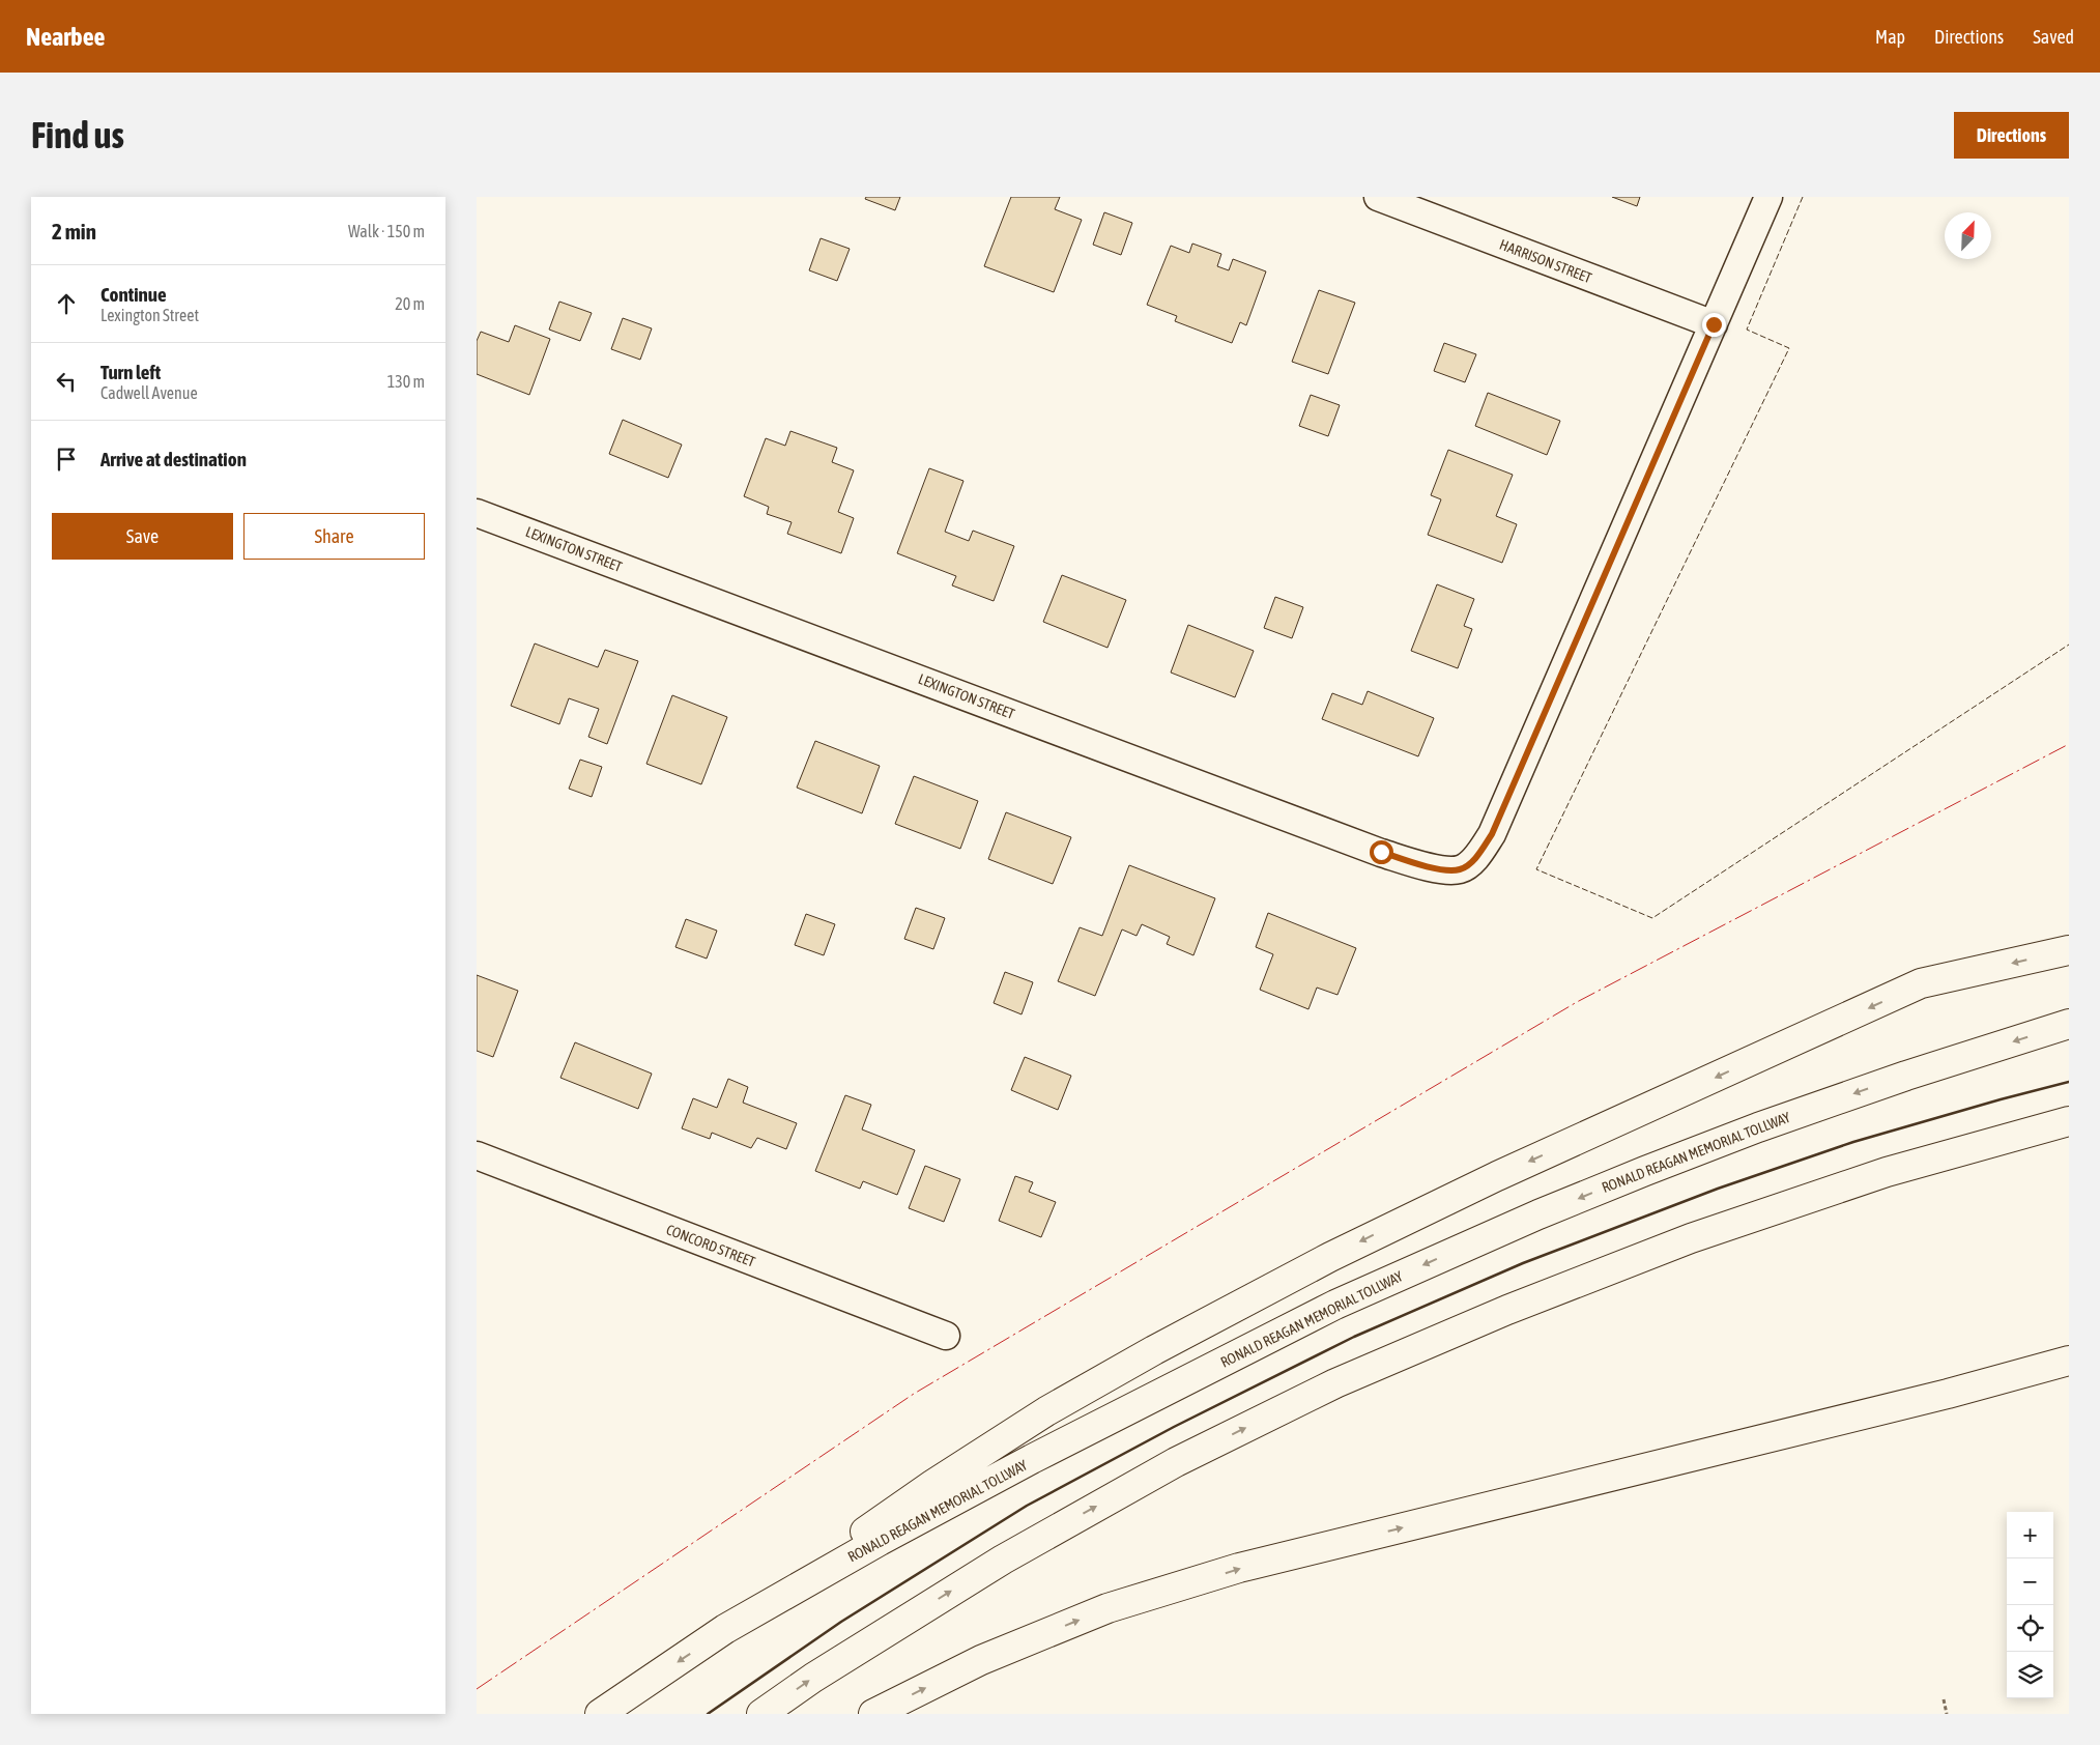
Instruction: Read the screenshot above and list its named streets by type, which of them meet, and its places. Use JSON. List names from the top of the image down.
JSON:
{
  "streets": {
    "highway": ["RONALD REAGAN MEMORIAL TOLLWAY"],
    "street": ["HARRISON STREET", "LEXINGTON STREET", "CONCORD STREET"]
  },
  "crossings": [
    ["HARRISON STREET", "LEXINGTON STREET"]
  ],
  "north": "top right",
  "page": {
    "header": "Nearbee",
    "nav": ["Map", "Directions", "Saved"],
    "buttons": [
      "Directions",
      ["Save", "Share"]
    ],
    "title": "Find us",
    "heading": ["2 min", "Walk · 150 m"],
    "list": [
      ["Continue", "Lexington Street", "20 m"],
      ["Turn left", "Cadwell Avenue", "130 m"],
      "Arrive at destination"
    ],
    "map_buttons": ["+", "−"]
  }
}
